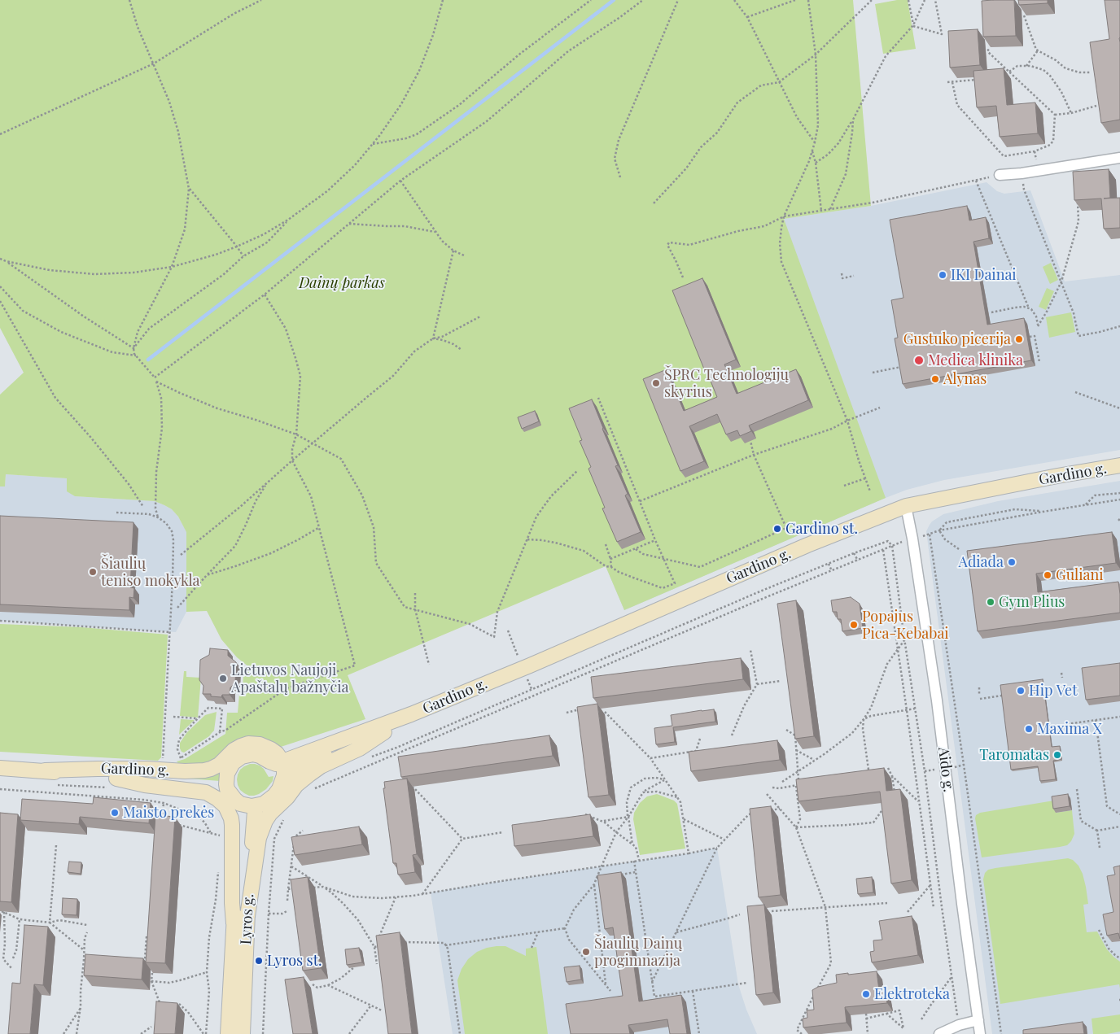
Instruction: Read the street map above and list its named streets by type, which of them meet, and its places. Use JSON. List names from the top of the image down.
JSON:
{
  "streets": {
    "main road": ["Gardino g.", "Lyros g."],
    "street": ["Aido g."]
  },
  "crossings": [
    ["Gardino g.", "Aido g."],
    ["Gardino g.", "Lyros g."]
  ],
  "parks": ["Dainų parkas"],
  "places": [
    "IKI Dainai",
    "Gustuko picerija",
    "Medica klinika",
    "Alynas",
    "ŠPRC Technologijų skyrius",
    "Gardino st.",
    "Adiada",
    "Šiaulių teniso mokykla",
    "Guliani",
    "Gym Plius",
    "Popajus Pica-Kebabai",
    "Lietuvos Naujoji Apaštalų bažnyčia",
    "Hip Vet",
    "Maxima X",
    "Taromatas",
    "Maisto prekės",
    "Šiaulių Dainų progimnazija",
    "Lyros st.",
    "Elektroteka"
  ]
}
